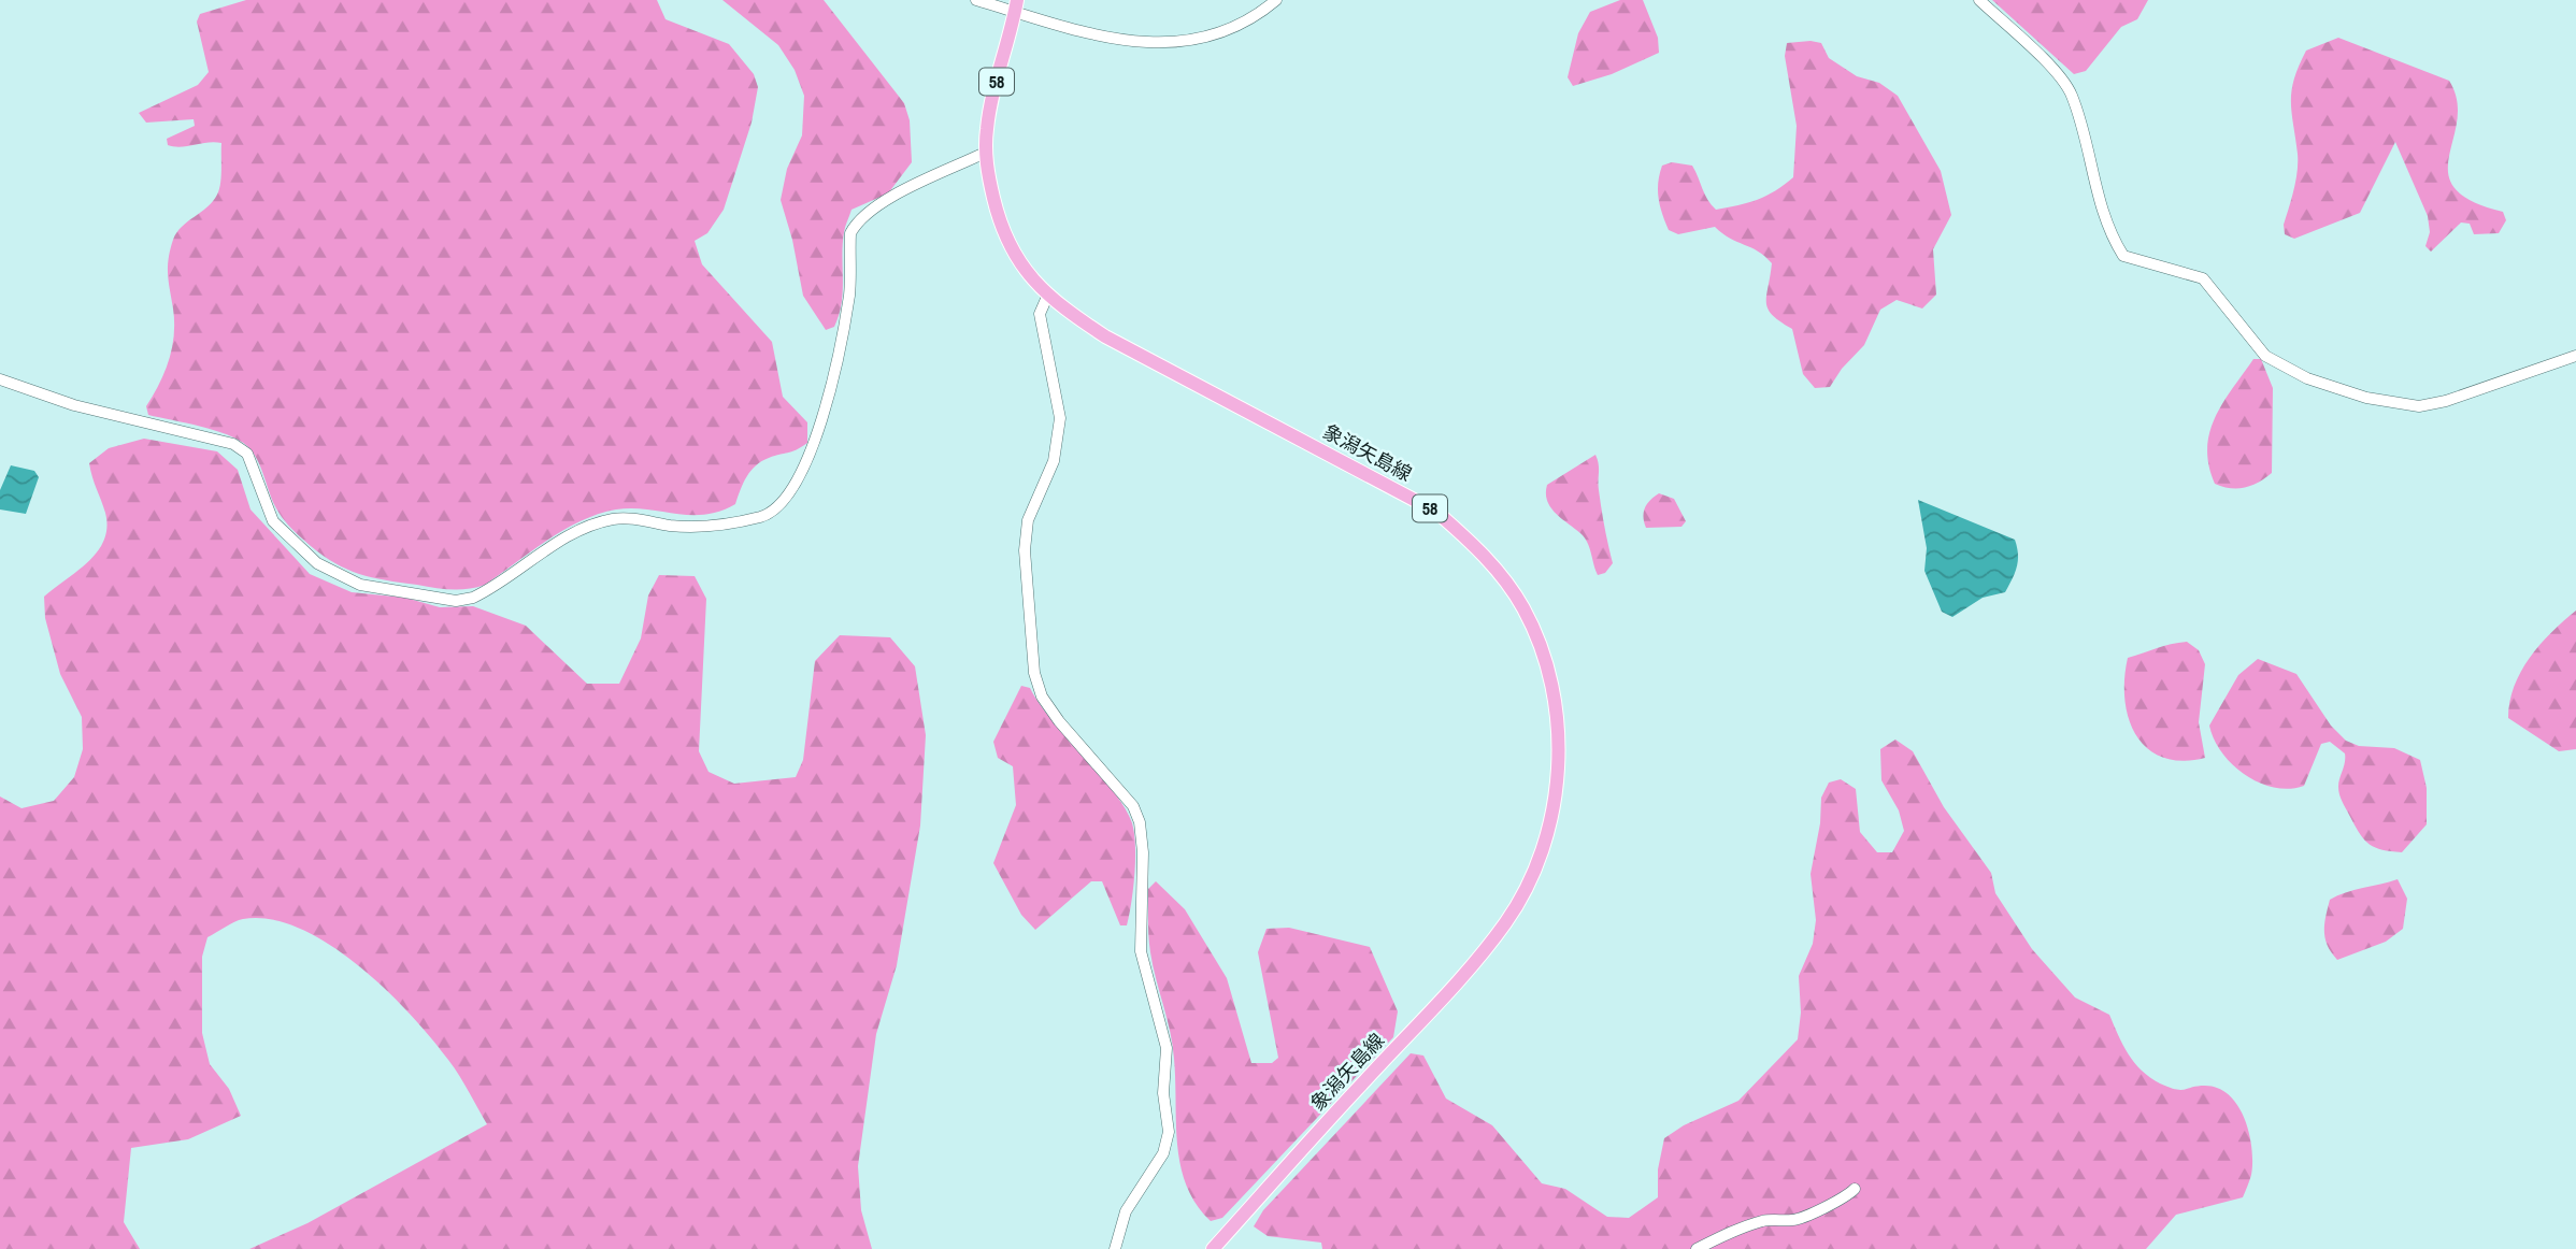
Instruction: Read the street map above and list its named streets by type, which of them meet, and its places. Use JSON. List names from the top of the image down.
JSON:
{
  "streets": {
    "main road": ["58", "象潟矢島線"]
  }
}
